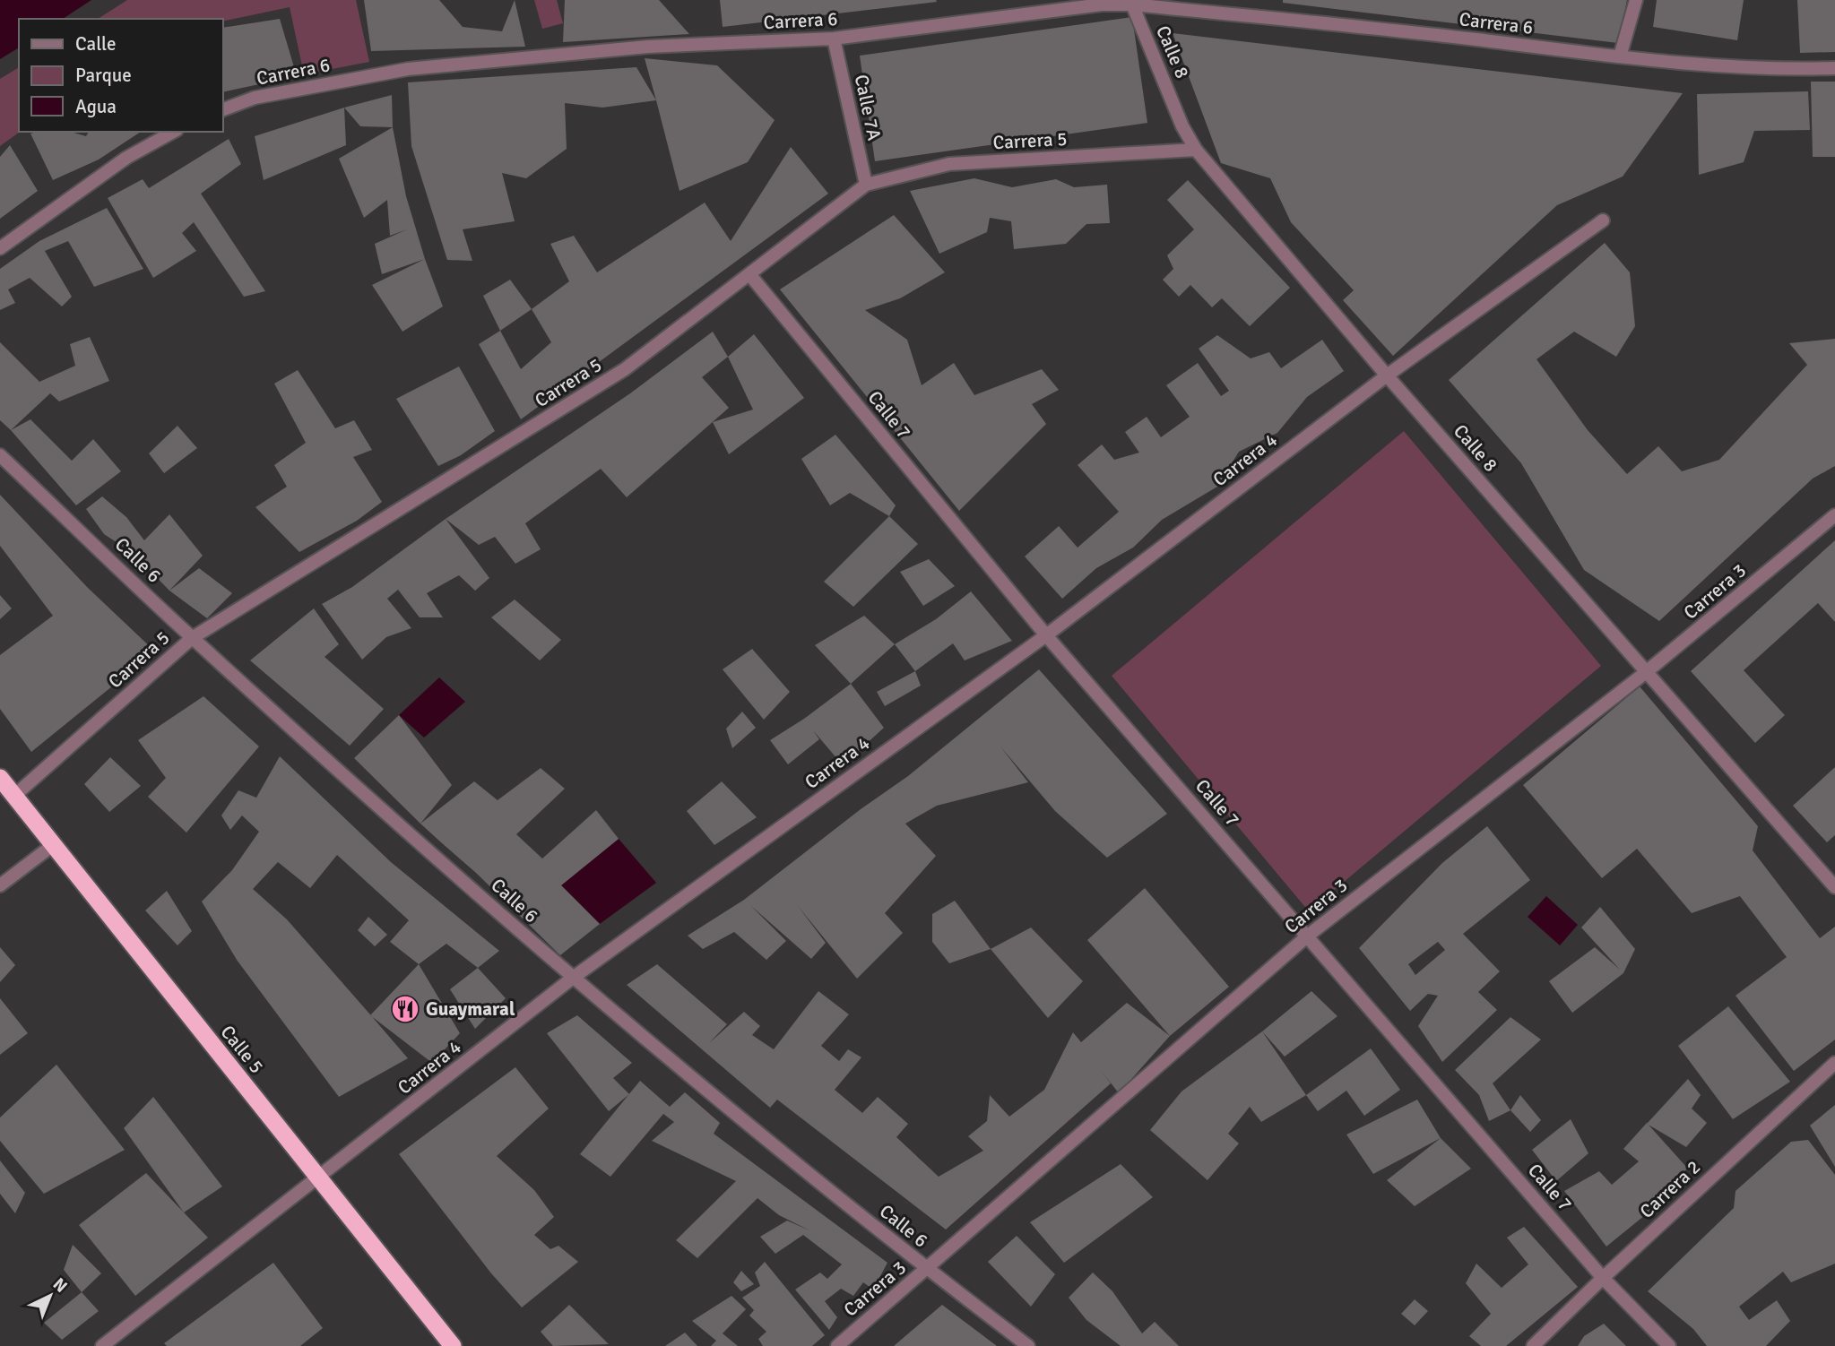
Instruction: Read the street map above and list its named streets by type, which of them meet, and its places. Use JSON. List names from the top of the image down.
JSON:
{
  "streets": {
    "highway": ["Calle 5"],
    "street": [
      "Carrera 6",
      "Calle 8",
      "Calle 7A",
      "Carrera 5",
      "Calle 7",
      "Carrera 4",
      "Calle 6",
      "Carrera 3",
      "Carrera 2"
    ]
  },
  "crossings": [
    ["Carrera 6", "Calle 8"],
    ["Carrera 6", "Calle 7A"],
    ["Calle 8", "Carrera 5"],
    ["Calle 8", "Carrera 4"],
    ["Calle 8", "Carrera 3"],
    ["Calle 7A", "Carrera 5"],
    ["Carrera 5", "Calle 7"],
    ["Carrera 5", "Calle 6"],
    ["Carrera 5", "Calle 5"],
    ["Calle 7", "Carrera 4"],
    ["Calle 7", "Carrera 3"],
    ["Calle 7", "Carrera 2"],
    ["Carrera 4", "Calle 6"],
    ["Carrera 4", "Calle 5"],
    ["Calle 6", "Carrera 3"]
  ],
  "places": {
    "restaurant": ["Guaymaral"]
  },
  "legend": ["Calle", "Parque", "Agua"],
  "north": "top right"
}
